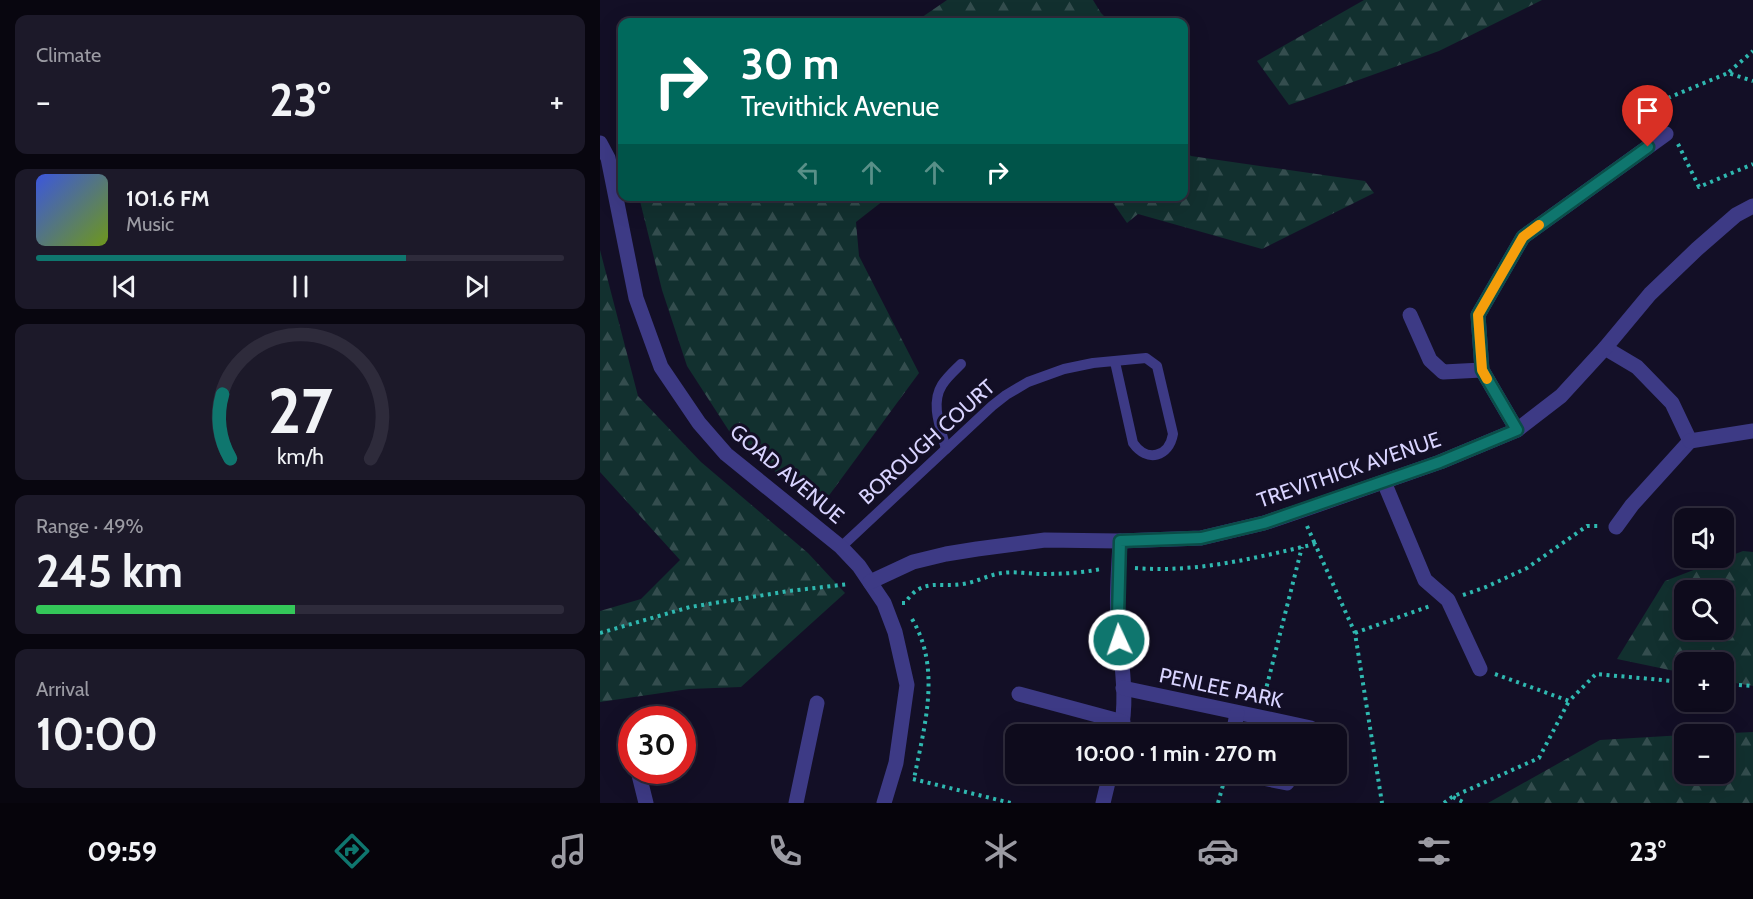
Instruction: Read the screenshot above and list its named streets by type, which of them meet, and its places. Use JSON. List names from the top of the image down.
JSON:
{
  "streets": {
    "street": ["TREVITHICK AVENUE", "GOAD AVENUE", "PENLEE PARK"],
    "lane": ["BOROUGH COURT"]
  },
  "crossings": [
    ["BOROUGH COURT", "GOAD AVENUE"],
    ["TREVITHICK AVENUE", "GOAD AVENUE"]
  ],
  "page": {
    "tile": [
      "Climate",
      ["Range · 49%", "245 km"],
      ["Arrival", "10:00"]
    ],
    "turn": ["30 m", "Trevithick Avenue"],
    "heat": ["−", "23°", "+"],
    "song": ["101.6 FM", "Music"],
    "map_buttons": ["+", "−"],
    "limit": "30",
    "trip": "10:00 · 1 min · 270 m",
    "tabs": ["09:59", "23°"],
    "gauge": ["27", "km/h"]
  }
}
